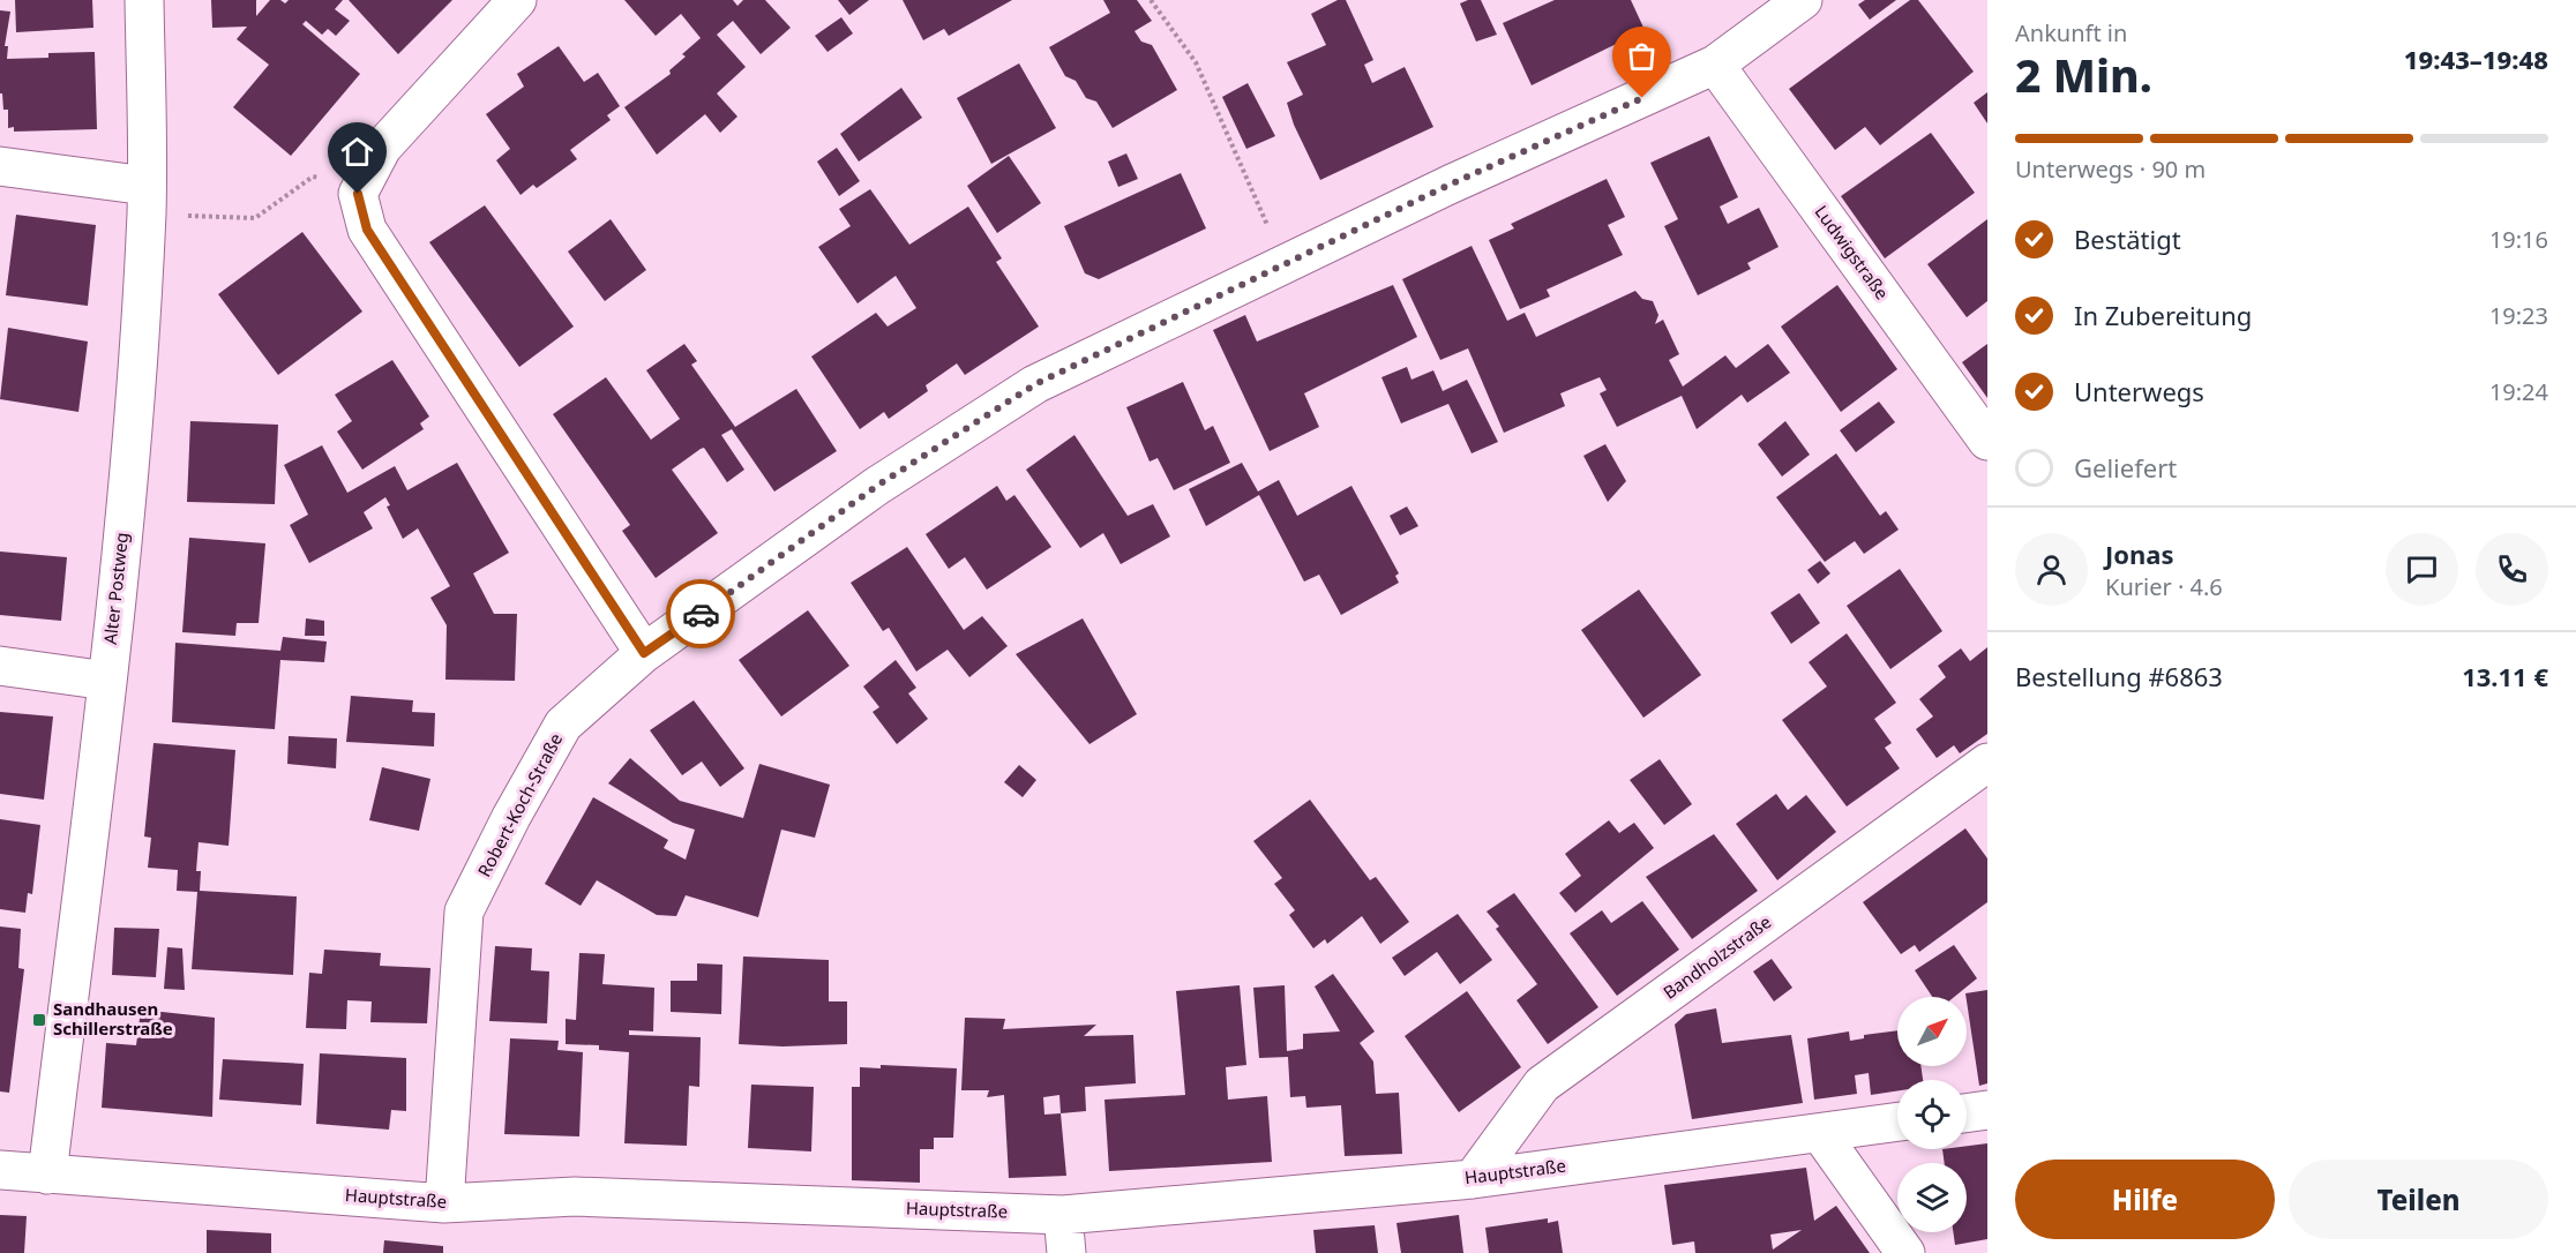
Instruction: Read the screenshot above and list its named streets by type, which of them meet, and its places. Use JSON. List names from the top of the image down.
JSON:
{
  "streets": {
    "street": [
      "Ludwigstraße",
      "Alter Postweg",
      "Robert-Koch-Straße",
      "Bandholzstraße",
      "Hauptstraße"
    ]
  },
  "crossings": [
    ["Ludwigstraße", "Robert-Koch-Straße"],
    ["Alter Postweg", "Hauptstraße"],
    ["Robert-Koch-Straße", "Hauptstraße"],
    ["Bandholzstraße", "Hauptstraße"]
  ],
  "places": {
    "transit": ["Sandhausen Schillerstraße"]
  },
  "north": "top right",
  "page": {
    "heading": ["2 Min.", "Ankunft in", "19:43–19:48"],
    "panel": [
      "Jonas",
      "Kurier · 4.6",
      "Bestellung #6863",
      "13.11 €"
    ],
    "bar": "Unterwegs · 90 m",
    "list": [
      ["Bestätigt", "19:16"],
      ["In Zubereitung", "19:23"],
      ["Unterwegs", "19:24"],
      "Geliefert"
    ],
    "buttons": ["Hilfe", "Teilen"]
  }
}
